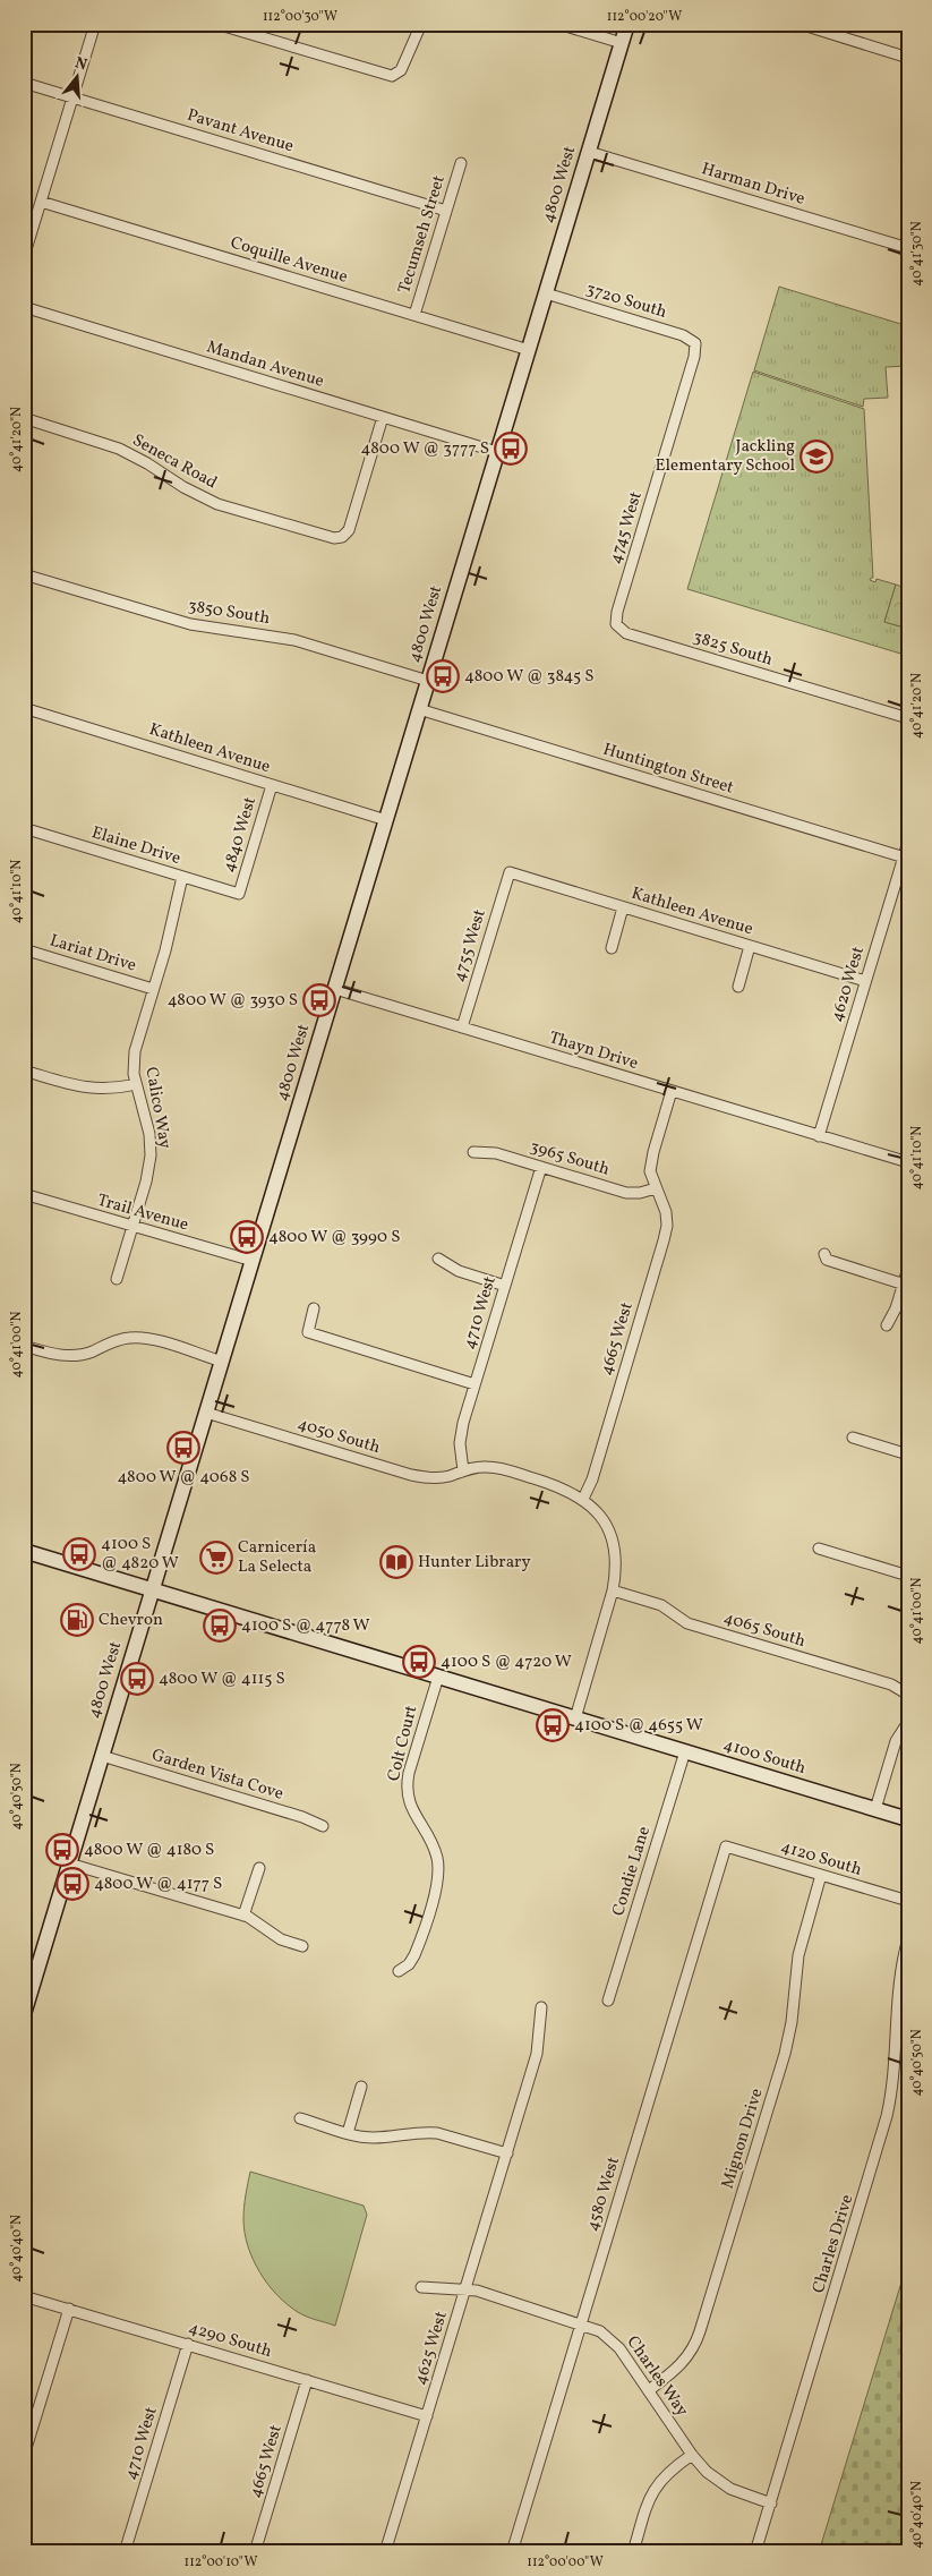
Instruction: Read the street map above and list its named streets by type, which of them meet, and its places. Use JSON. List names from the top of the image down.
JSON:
{
  "streets": {
    "main road": ["4800 West", "4100 South"],
    "street": [
      "Pavant Avenue",
      "Harman Drive",
      "Tecumseh Street",
      "Coquille Avenue",
      "3720 South",
      "Mandan Avenue",
      "Seneca Road",
      "4745 West",
      "3850 South",
      "3825 South",
      "Kathleen Avenue",
      "Huntington Street",
      "4840 West",
      "Elaine Drive",
      "4755 West",
      "Lariat Drive",
      "4620 West",
      "Thayn Drive",
      "Calico Way",
      "3965 South",
      "Trail Avenue",
      "4710 West",
      "4665 West",
      "4050 South",
      "4065 South",
      "Colt Court",
      "Garden Vista Cove",
      "4120 South",
      "Condie Lane",
      "Mignon Drive",
      "4580 West",
      "Charles Drive",
      "4290 South",
      "4625 West",
      "Charles Way"
    ]
  },
  "crossings": [
    ["Pavant Avenue", "Tecumseh Street"],
    ["4800 West", "Harman Drive"],
    ["4800 West", "Coquille Avenue"],
    ["4800 West", "3720 South"],
    ["4800 West", "Mandan Avenue"],
    ["4800 West", "3850 South"],
    ["4800 West", "Kathleen Avenue"],
    ["4800 West", "Huntington Street"],
    ["4800 West", "Thayn Drive"],
    ["4800 West", "Trail Avenue"],
    ["4800 West", "4050 South"],
    ["4800 West", "4100 South"],
    ["4800 West", "Garden Vista Cove"],
    ["Tecumseh Street", "Coquille Avenue"],
    ["3720 South", "4745 West"],
    ["Mandan Avenue", "Seneca Road"],
    ["4745 West", "3825 South"],
    ["Kathleen Avenue", "4840 West"],
    ["Kathleen Avenue", "4755 West"],
    ["Kathleen Avenue", "4620 West"],
    ["Huntington Street", "4620 West"],
    ["4840 West", "Elaine Drive"],
    ["Elaine Drive", "Calico Way"],
    ["4755 West", "Thayn Drive"],
    ["Lariat Drive", "Calico Way"],
    ["4620 West", "Thayn Drive"],
    ["Thayn Drive", "4665 West"],
    ["Calico Way", "Trail Avenue"],
    ["3965 South", "4710 West"],
    ["3965 South", "4665 West"],
    ["4710 West", "4050 South"],
    ["4710 West", "4290 South"],
    ["4665 West", "4050 South"],
    ["4665 West", "4290 South"],
    ["Colt Court", "4100 South"],
    ["4100 South", "Condie Lane"],
    ["4120 South", "Mignon Drive"],
    ["4120 South", "4580 West"],
    ["Mignon Drive", "Charles Way"],
    ["4580 West", "Charles Way"],
    ["Charles Drive", "Charles Way"],
    ["4290 South", "4625 West"],
    ["4625 West", "Charles Way"]
  ],
  "places": {
    "bus stop": [
      "4800 W @ 3777 S",
      "4800 W @ 3845 S",
      "4800 W @ 3930 S",
      "4800 W @ 3990 S",
      "4800 W @ 4068 S",
      "4100 S @ 4820 W",
      "4100 S @ 4778 W",
      "4100 S @ 4720 W",
      "4800 W @ 4115 S",
      "4100 S @ 4655 W",
      "4800 W @ 4180 S",
      "4800 W @ 4177 S"
    ],
    "school or university": ["Jackling Elementary School"],
    "supermarket": ["Carnicería La Selecta"],
    "library": ["Hunter Library"],
    "fuel station": ["Chevron"]
  },
  "north": "top",
  "coordinates": [
    "112°00'30\"W",
    "112°00'20\"W",
    "40°41'30\"N",
    "40°41'20\"N",
    "40°41'10\"N",
    "40°41'00\"N",
    "40°40'50\"N",
    "40°40'40\"N",
    "112°00'10\"W",
    "112°00'00\"W"
  ]
}
